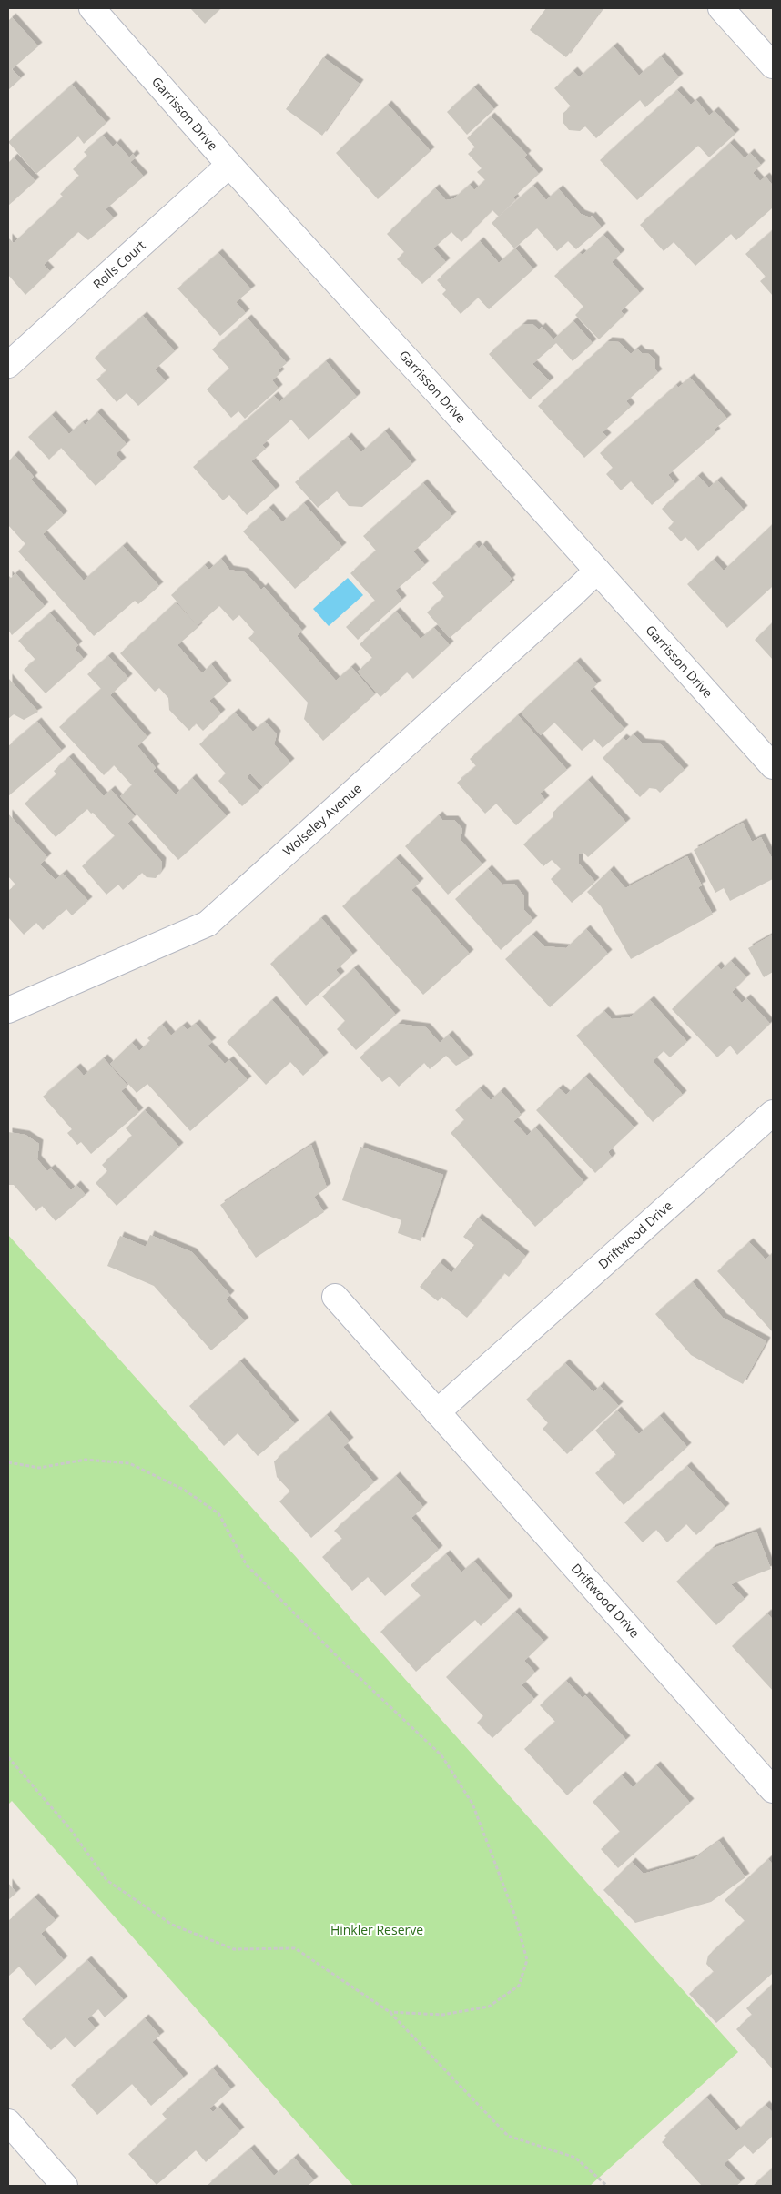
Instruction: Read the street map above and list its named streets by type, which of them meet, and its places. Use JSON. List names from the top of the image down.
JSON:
{
  "streets": {
    "street": [
      "Garrisson Drive",
      "Rolls Court",
      "Wolseley Avenue",
      "Driftwood Drive"
    ]
  },
  "crossings": [
    ["Garrisson Drive", "Rolls Court"],
    ["Garrisson Drive", "Wolseley Avenue"]
  ],
  "parks": ["Hinkler Reserve"]
}
